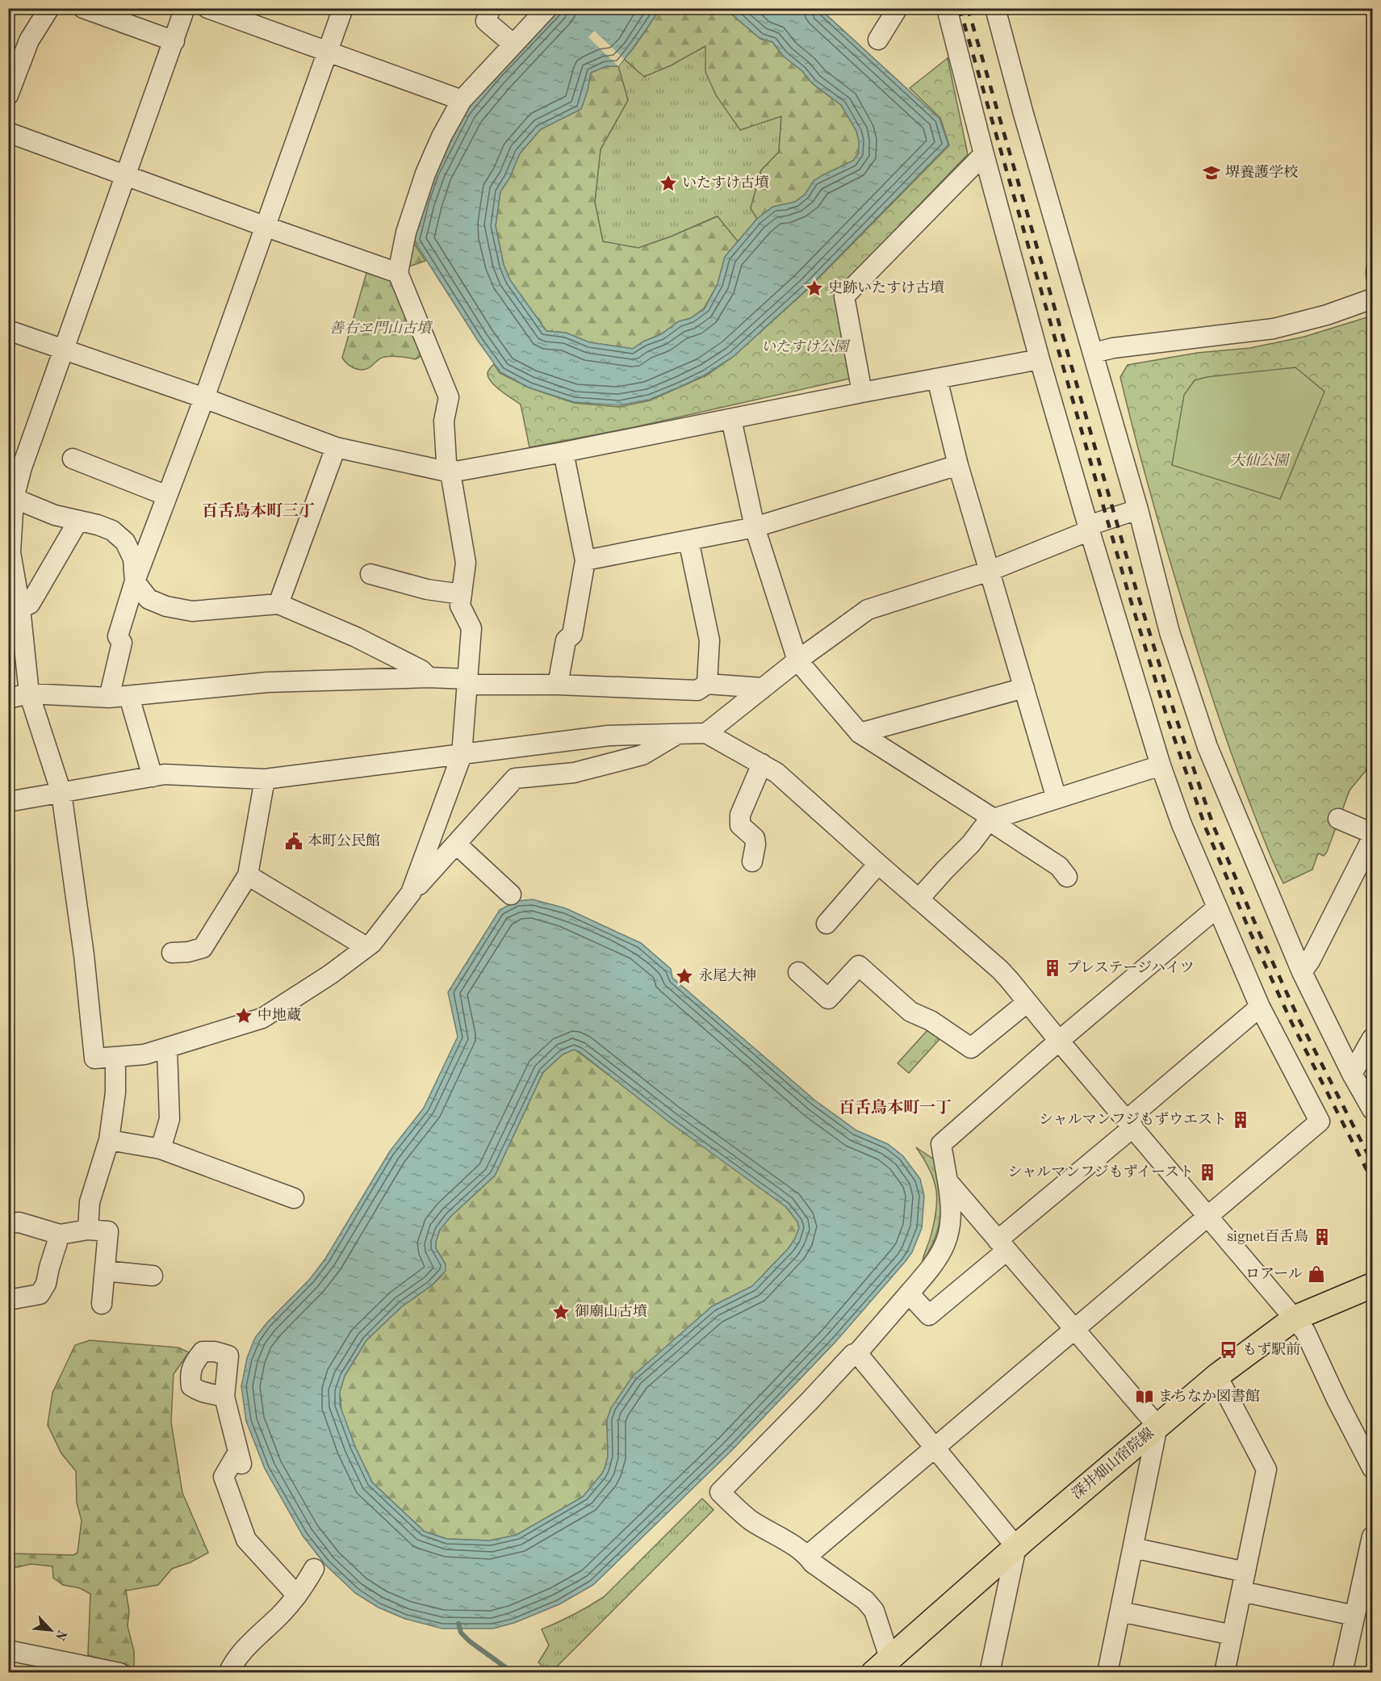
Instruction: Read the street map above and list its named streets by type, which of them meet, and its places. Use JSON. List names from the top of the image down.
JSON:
{
  "streets": {
    "main road": ["深井畑山宿院線"]
  },
  "districts": ["百舌鳥本町三丁", "百舌鳥本町一丁"],
  "parks": ["善右ヱ門山古墳", "いたすけ公園", "大仙公園"],
  "places": {
    "school or university": ["堺養護学校"],
    "place": [
      "いたすけ古墳",
      "史跡いたすけ古墳",
      "永尾大神",
      "中地蔵",
      "御廟山古墳"
    ],
    "public building": ["本町公民館"],
    "building": [
      "プレステージハイツ",
      "シャルマンフジもずウエスト",
      "シャルマンフジもずイースト",
      "signet百舌鳥"
    ],
    "shop": ["ロアール"],
    "bus stop": ["もず駅前"],
    "library": ["まちなか図書館"]
  },
  "north": "bottom right"
}
